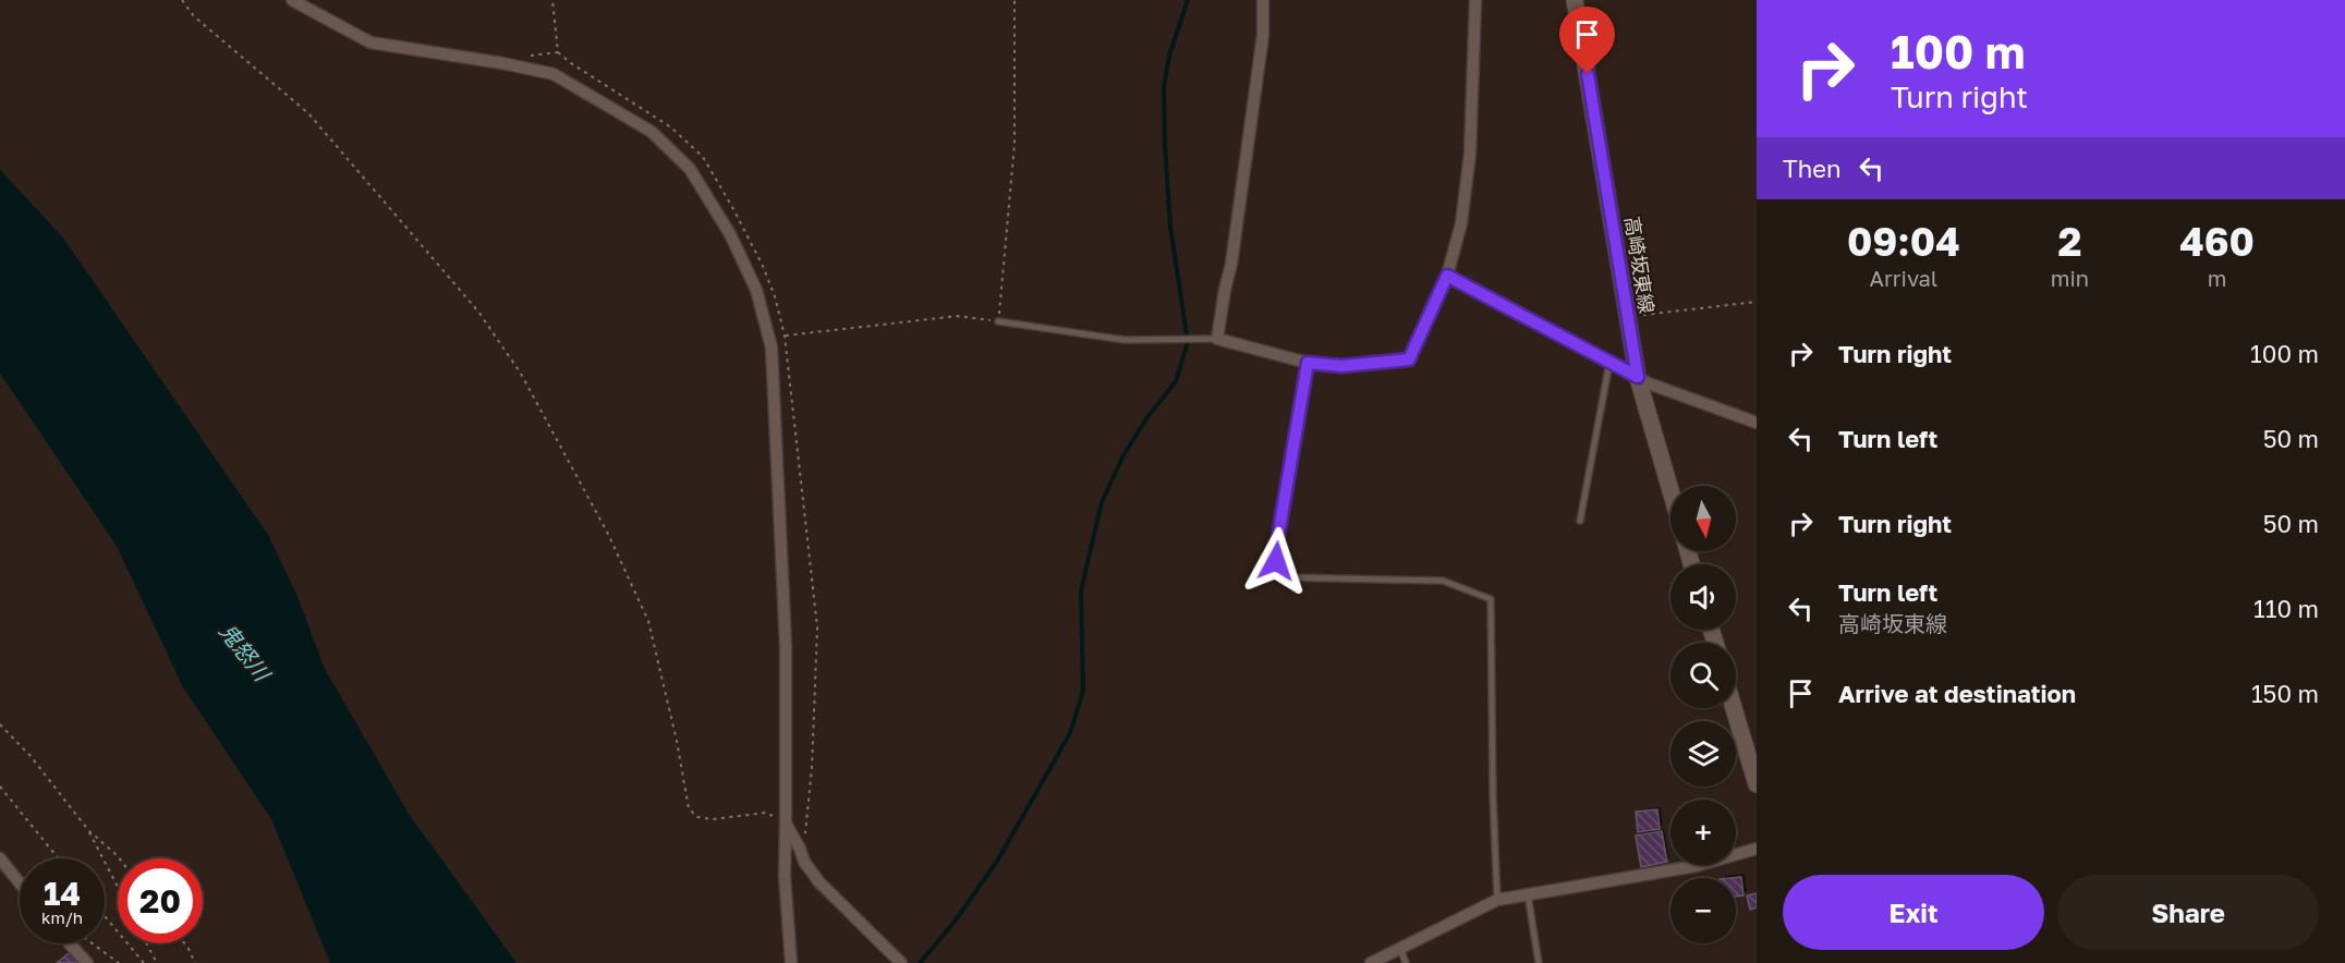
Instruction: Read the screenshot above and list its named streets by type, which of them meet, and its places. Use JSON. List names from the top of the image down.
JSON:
{
  "streets": {
    "main road": ["高崎坂東線"]
  },
  "water": ["鬼怒川"],
  "north": "bottom",
  "page": {
    "turn": ["100 m", "Turn right"],
    "then": "Then",
    "eta": [
      "09:04",
      "Arrival",
      "2",
      "min",
      "460",
      "m"
    ],
    "list": [
      {
        "name": "Turn right",
        "value": "100 m"
      },
      {
        "name": "Turn left",
        "value": "50 m"
      },
      {
        "name": "Turn right",
        "value": "50 m"
      },
      {
        "name": "Turn left",
        "note": "高崎坂東線",
        "value": "110 m"
      },
      {
        "name": "Arrive at destination",
        "value": "150 m"
      }
    ],
    "map_buttons": ["+", "−"],
    "speed": "14 km/h",
    "limit": "20",
    "buttons": ["Exit", "Share"]
  }
}
